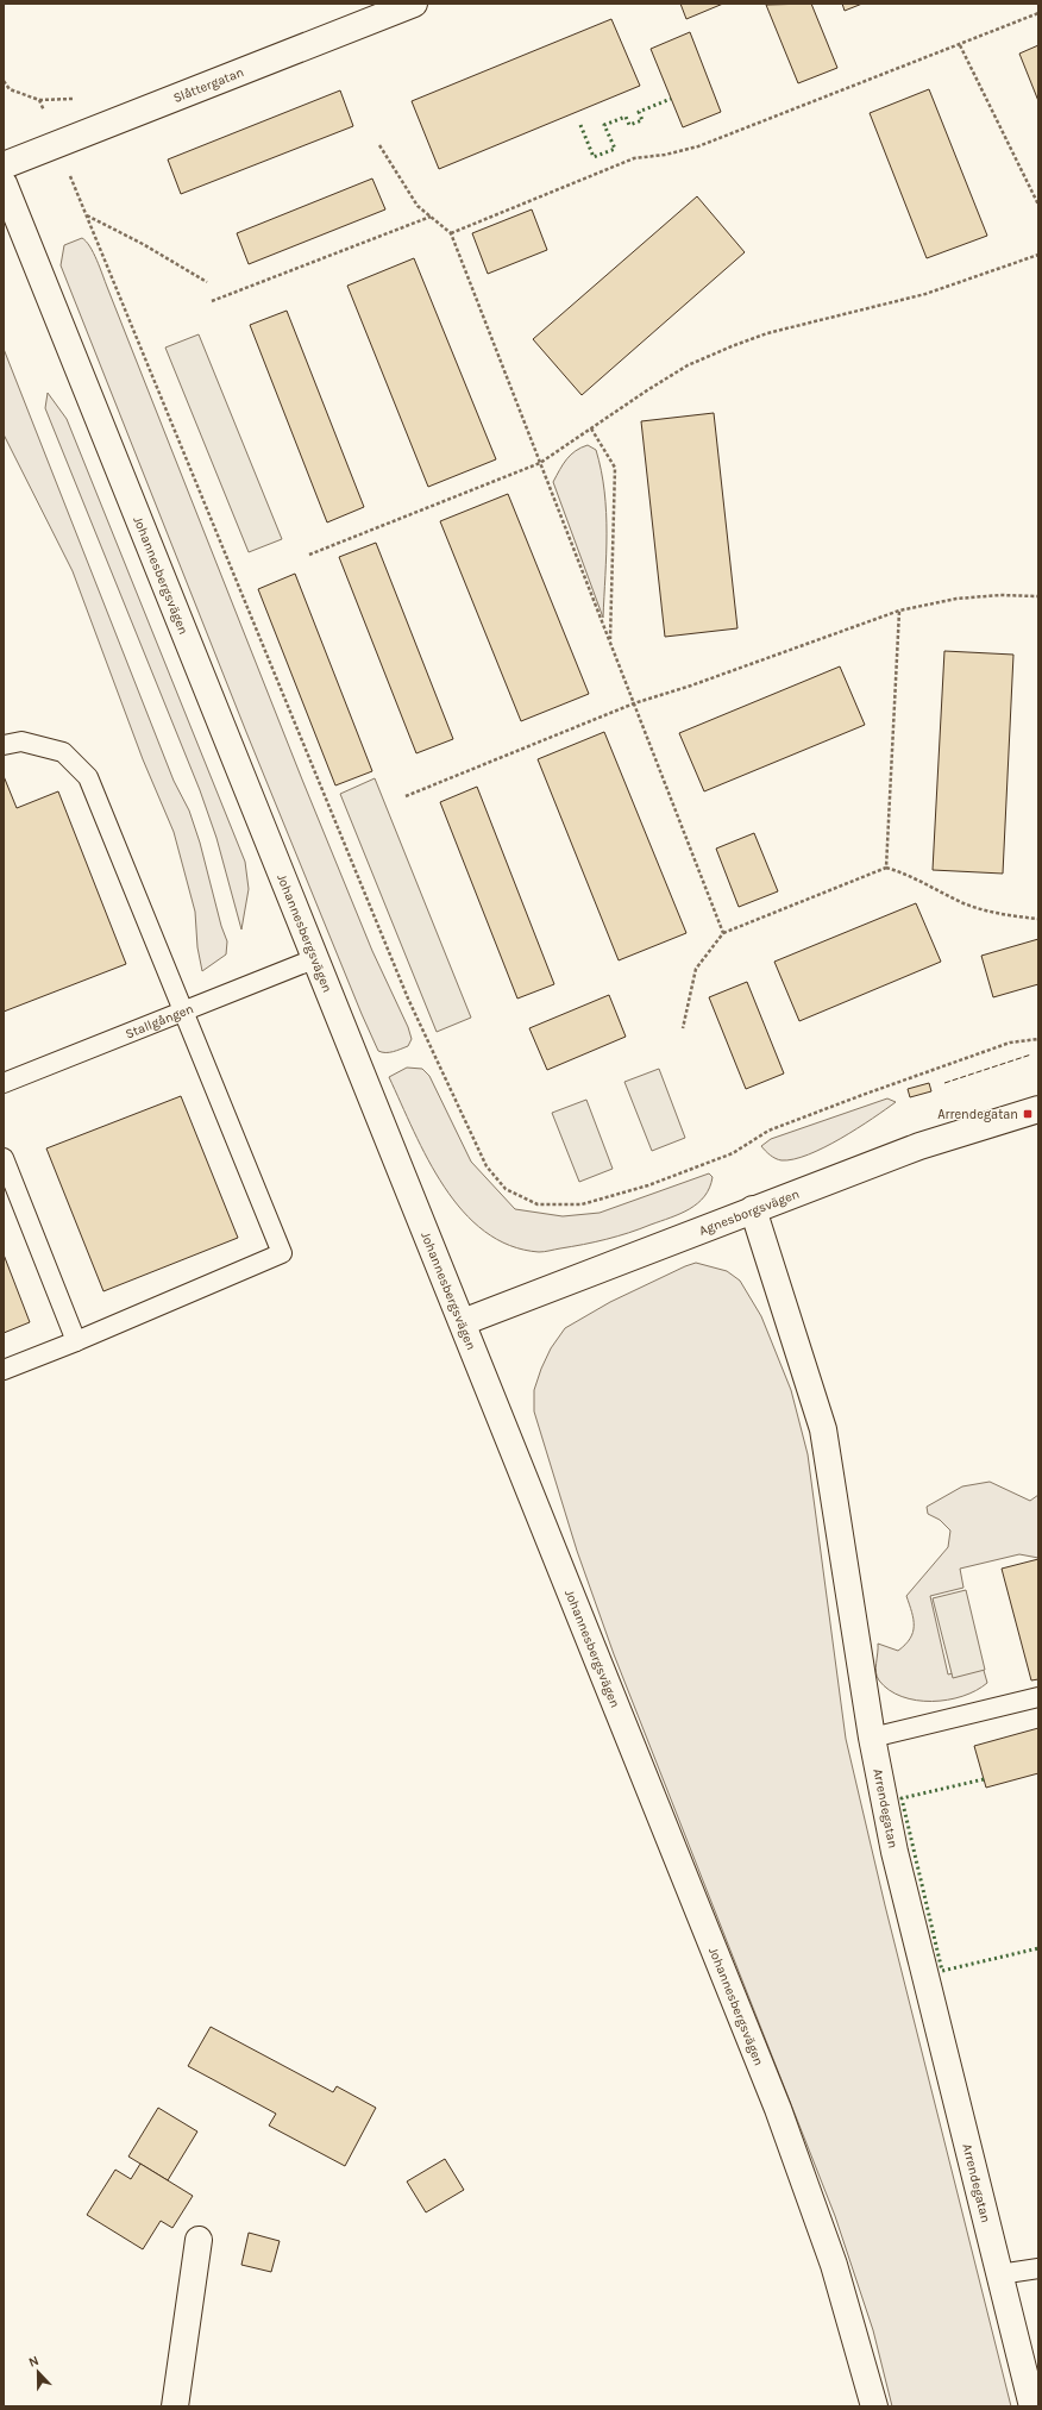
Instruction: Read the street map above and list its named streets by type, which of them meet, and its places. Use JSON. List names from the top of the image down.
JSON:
{
  "streets": {
    "street": [
      "Slåttergatan",
      "Johannesbergsvägen",
      "Agnesborgsvägen",
      "Arrendegatan"
    ],
    "lane": ["Stallgången"]
  },
  "crossings": [
    ["Johannesbergsvägen", "Stallgången"],
    ["Johannesbergsvägen", "Agnesborgsvägen"],
    ["Agnesborgsvägen", "Arrendegatan"]
  ],
  "places": {
    "transit": ["Arrendegatan"]
  },
  "north": "top"
}
